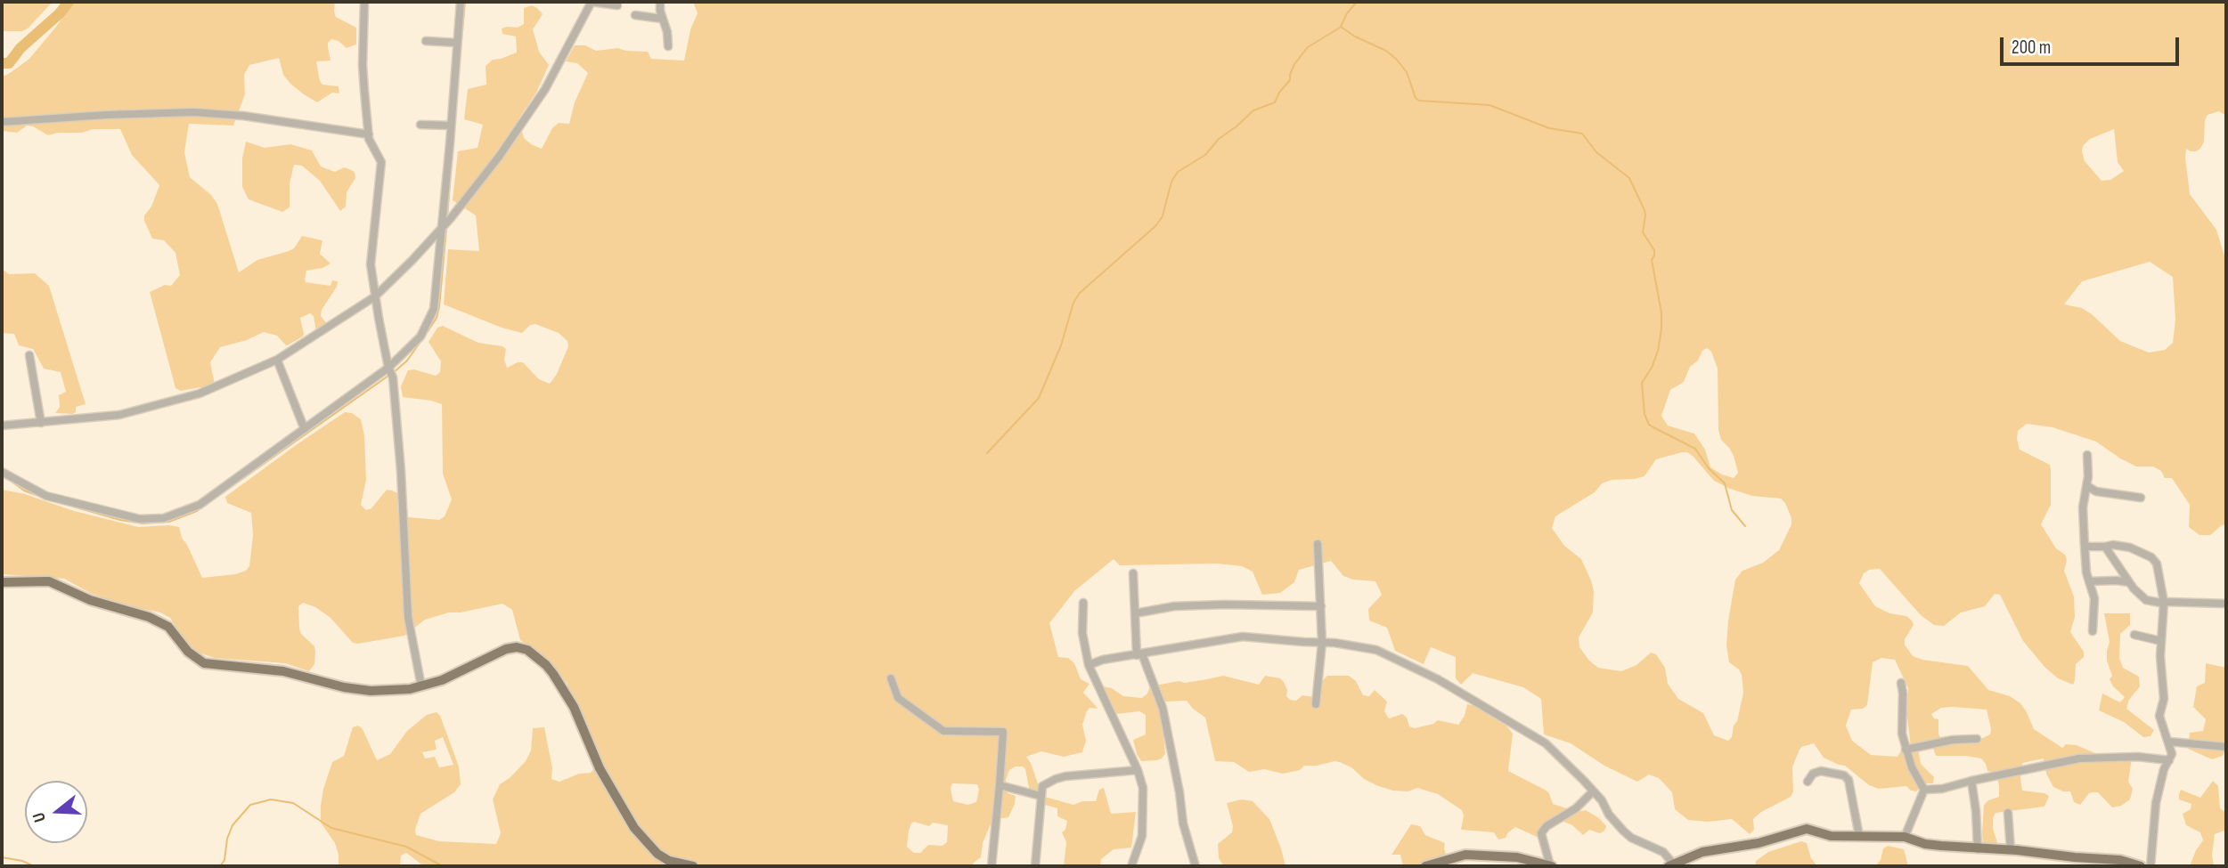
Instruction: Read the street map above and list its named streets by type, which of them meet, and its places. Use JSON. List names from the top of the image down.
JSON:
{
  "scale_bar": "200 m",
  "north": "left"
}
